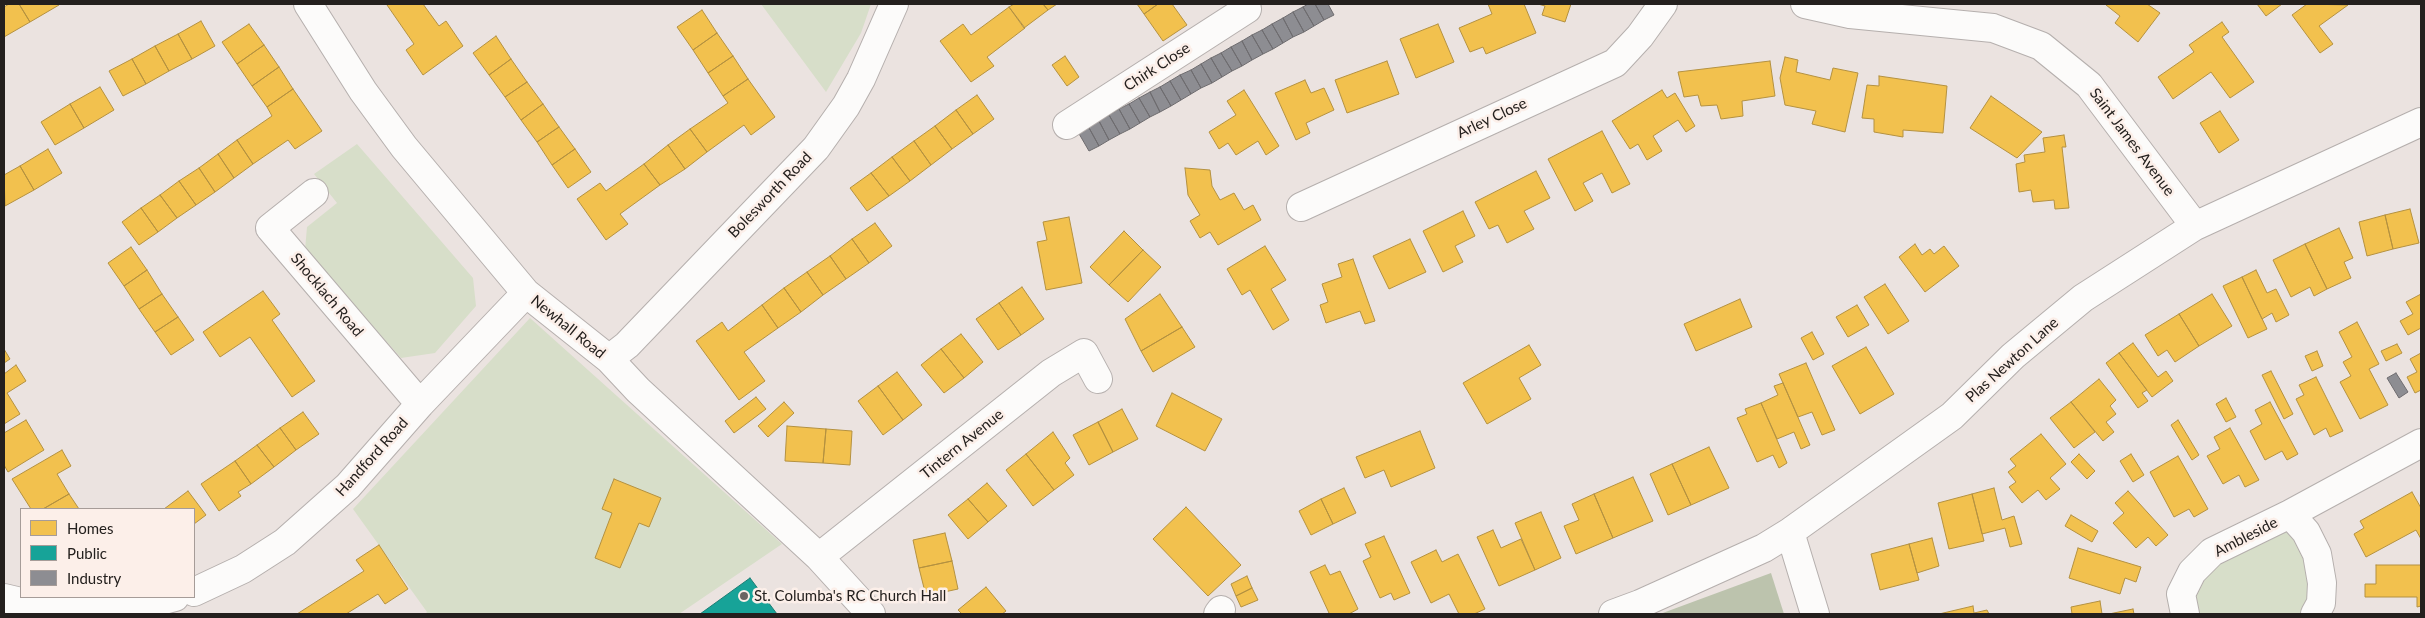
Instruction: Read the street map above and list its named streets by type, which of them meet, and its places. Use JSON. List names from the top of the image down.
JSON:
{
  "streets": {
    "street": [
      "Chirk Close",
      "Arley Close",
      "Saint James Avenue",
      "Bolesworth Road",
      "Shocklach Road",
      "Newhall Road",
      "Plas Newton Lane",
      "Tintern Avenue",
      "Handford Road",
      "Ambleside"
    ]
  },
  "crossings": [
    ["Saint James Avenue", "Plas Newton Lane"],
    ["Bolesworth Road", "Newhall Road"],
    ["Shocklach Road", "Handford Road"],
    ["Newhall Road", "Tintern Avenue"],
    ["Newhall Road", "Handford Road"]
  ],
  "places": ["St. Columba's RC Church Hall"],
  "legend": ["Homes", "Public", "Industry"]
}
